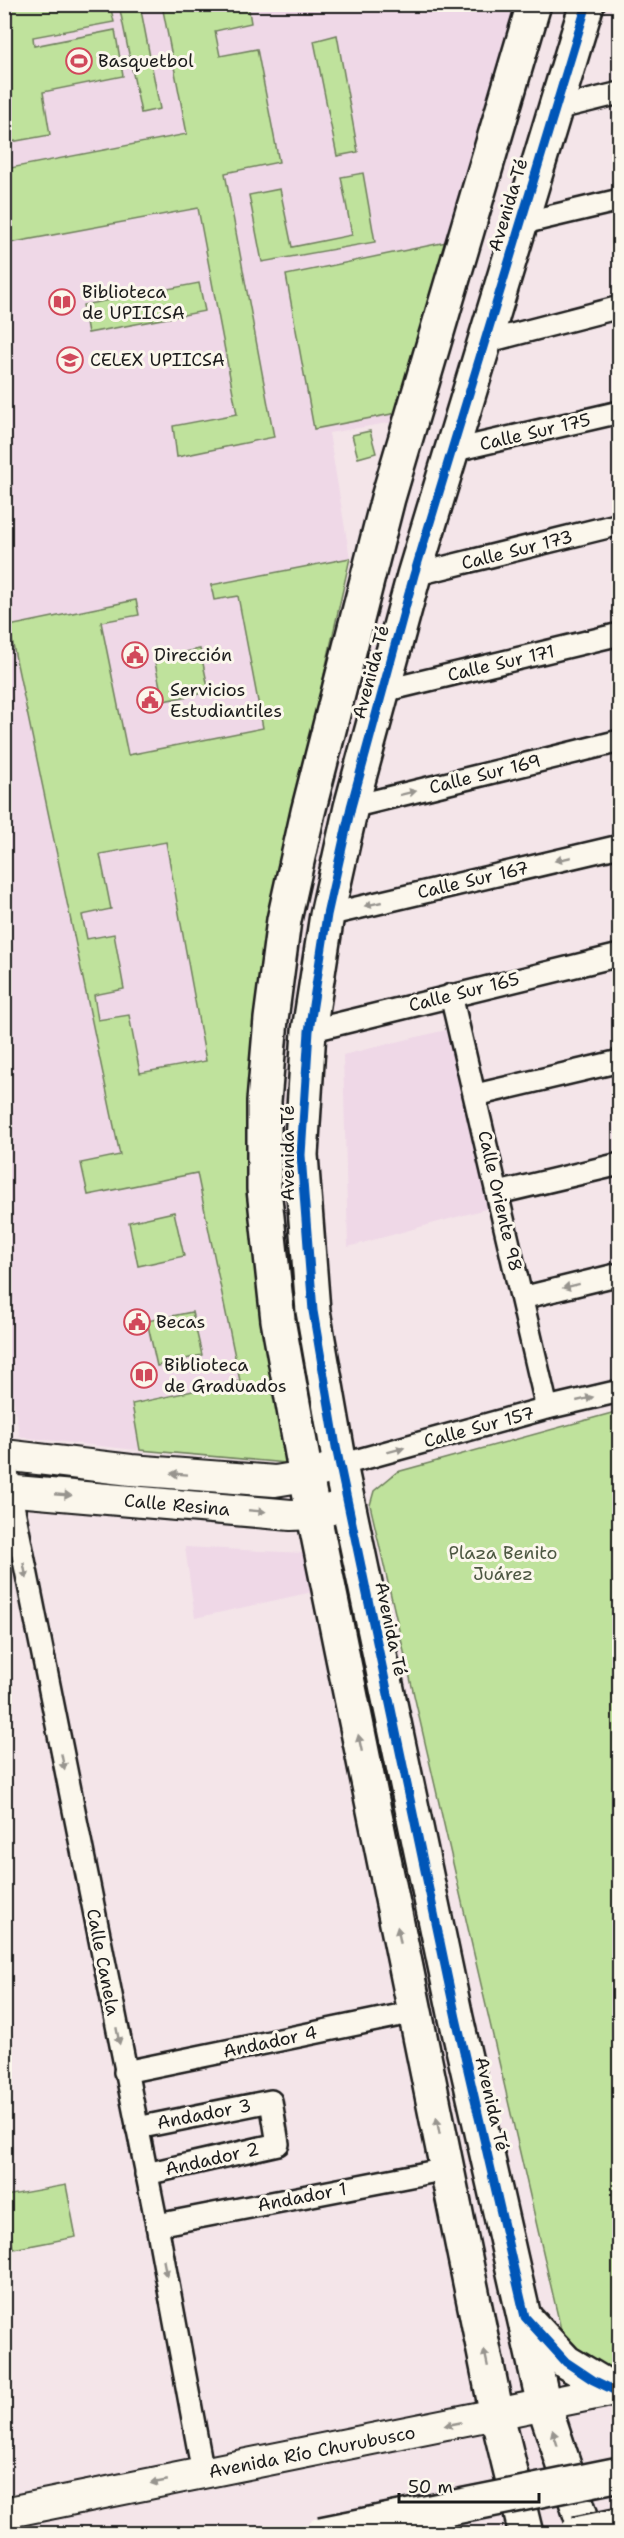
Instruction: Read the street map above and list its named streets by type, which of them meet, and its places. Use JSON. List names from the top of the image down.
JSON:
{
  "streets": {
    "main road": ["Avenida Té"],
    "street": [
      "Calle Sur 175",
      "Calle Sur 173",
      "Calle Sur 171",
      "Calle Sur 169",
      "Calle Sur 167",
      "Calle Sur 165",
      "Calle Oriente 98",
      "Calle Sur 157",
      "Calle Resina",
      "Calle Canela",
      "Andador 4",
      "Andador 3",
      "Andador 2",
      "Andador 1",
      "Avenida Río Churubusco"
    ]
  },
  "crossings": [
    ["Avenida Té", "Calle Sur 175"],
    ["Avenida Té", "Calle Sur 173"],
    ["Avenida Té", "Calle Sur 171"],
    ["Avenida Té", "Calle Sur 169"],
    ["Avenida Té", "Calle Sur 167"],
    ["Avenida Té", "Calle Sur 165"],
    ["Avenida Té", "Calle Sur 157"],
    ["Avenida Té", "Calle Resina"],
    ["Avenida Té", "Andador 4"],
    ["Avenida Té", "Andador 1"],
    ["Avenida Té", "Avenida Río Churubusco"],
    ["Calle Sur 165", "Calle Oriente 98"],
    ["Calle Oriente 98", "Calle Sur 157"],
    ["Calle Sur 157", "Calle Resina"],
    ["Calle Resina", "Calle Canela"],
    ["Calle Canela", "Andador 4"],
    ["Calle Canela", "Andador 3"],
    ["Calle Canela", "Andador 2"],
    ["Calle Canela", "Andador 1"],
    ["Calle Canela", "Avenida Río Churubusco"],
    ["Andador 3", "Andador 2"]
  ],
  "one_way": [
    "Calle Sur 169",
    "Calle Sur 167",
    "Calle Sur 157",
    "Calle Canela",
    "Avenida Río Churubusco"
  ],
  "parks": ["Plaza Benito Juárez"],
  "places": {
    "sports": ["Basquetbol"],
    "library": ["Biblioteca de UPIICSA", "Biblioteca de Graduados"],
    "school or university": ["CELEX UPIICSA"],
    "public building": ["Dirección", "Servicios Estudiantiles", "Becas"]
  },
  "scale_bar": "50 m"
}
